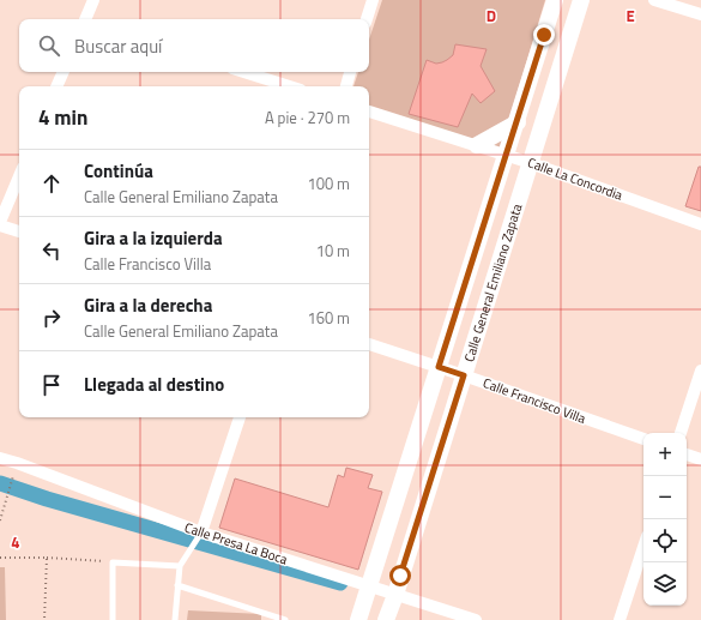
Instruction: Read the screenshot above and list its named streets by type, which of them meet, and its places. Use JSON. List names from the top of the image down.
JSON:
{
  "streets": {
    "street": [
      "Calle La Concordia",
      "Calle General Emiliano Zapata",
      "Calle Francisco Villa",
      "Calle Presa La Boca"
    ]
  },
  "crossings": [
    ["Calle La Concordia", "Calle General Emiliano Zapata"],
    ["Calle General Emiliano Zapata", "Calle Francisco Villa"],
    ["Calle General Emiliano Zapata", "Calle Presa La Boca"]
  ],
  "page": {
    "search": "Buscar aquí",
    "heading": ["4 min", "A pie · 270 m"],
    "list": [
      ["Continúa", "Calle General Emiliano Zapata", "100 m"],
      ["Gira a la izquierda", "Calle Francisco Villa", "10 m"],
      ["Gira a la derecha", "Calle General Emiliano Zapata", "160 m"],
      "Llegada al destino"
    ],
    "map_buttons": ["+", "−"]
  },
  "grid": {
    "columns": ["D", "E"],
    "rows": ["4"]
  }
}
